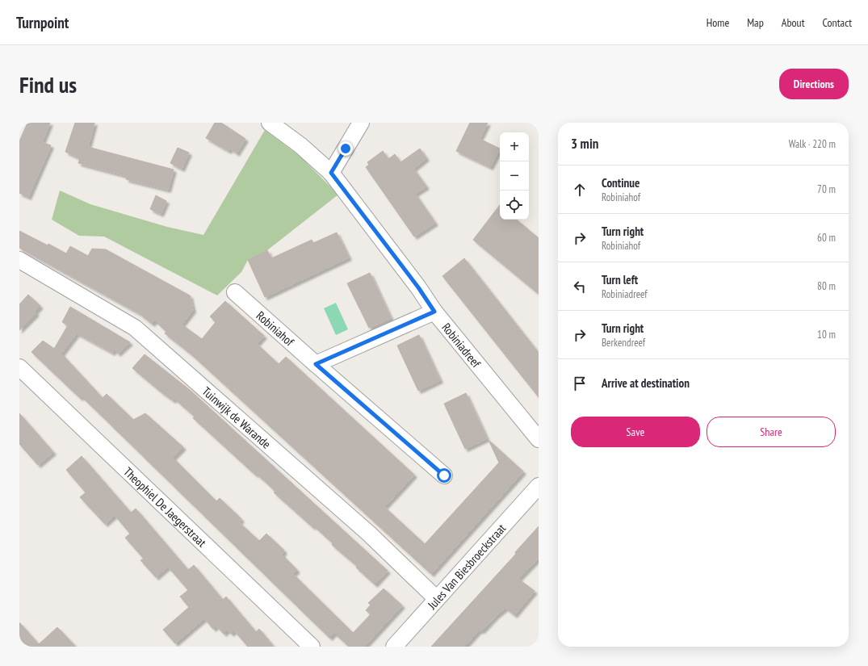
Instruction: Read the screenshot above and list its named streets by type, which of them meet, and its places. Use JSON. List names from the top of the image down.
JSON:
{
  "streets": {
    "street": [
      "Robiniahof",
      "Robiniadreef",
      "Tuinwijk de Warande",
      "Theophiel De Jaegerstraat",
      "Jules Van Biesbroeckstraat"
    ]
  },
  "crossings": [
    ["Tuinwijk de Warande", "Jules Van Biesbroeckstraat"]
  ],
  "page": {
    "header": "Turnpoint",
    "nav": [
      "Home",
      "Map",
      "About",
      "Contact"
    ],
    "buttons": [
      "Directions",
      ["Save", "Share"]
    ],
    "title": "Find us",
    "heading": ["3 min", "Walk · 220 m"],
    "map_buttons": ["+", "−"],
    "list": [
      ["Continue", "Robiniahof", "70 m"],
      ["Turn right", "Robiniahof", "60 m"],
      ["Turn left", "Robiniadreef", "80 m"],
      ["Turn right", "Berkendreef", "10 m"],
      "Arrive at destination"
    ]
  }
}
